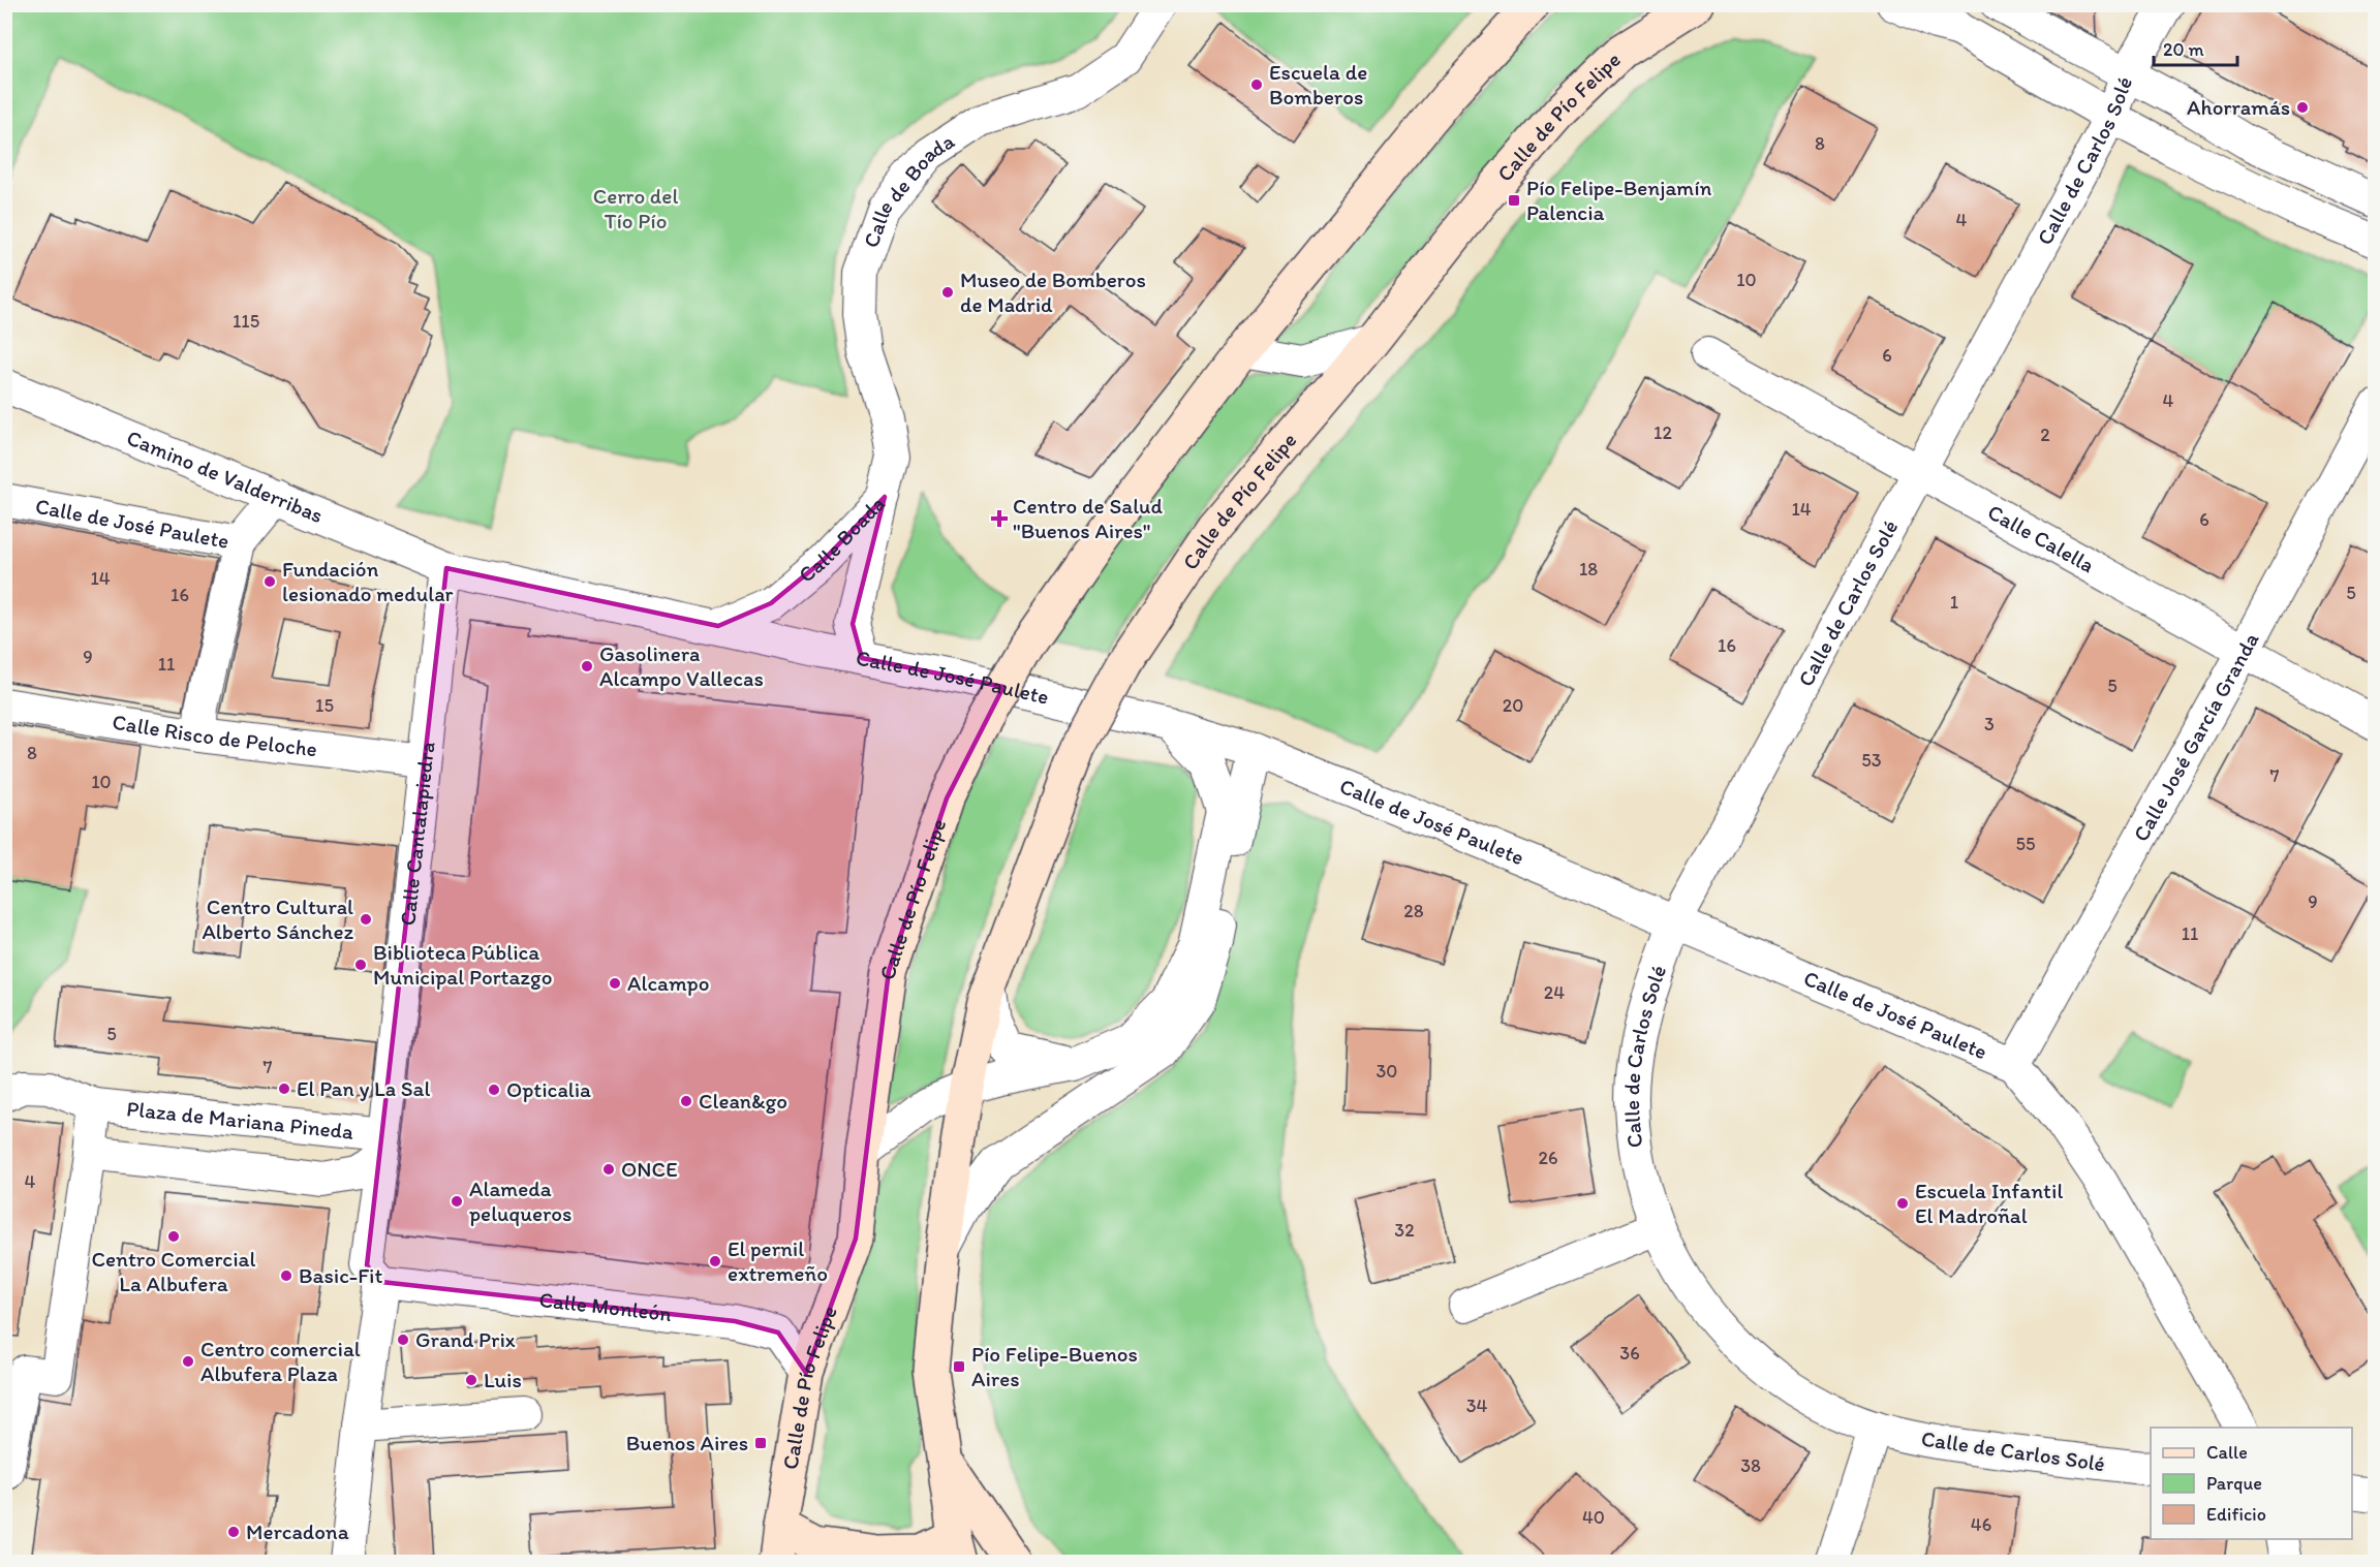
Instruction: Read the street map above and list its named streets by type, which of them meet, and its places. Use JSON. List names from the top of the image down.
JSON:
{
  "streets": {
    "street": [
      "Calle de Pío Felipe",
      "Calle de Carlos Solé",
      "Calle de Boada",
      "Camino de Valderribas",
      "Calle de José Paulete",
      "Calle Calella",
      "Calle Boada",
      "Calle Risco de Peloche",
      "Calle José García Granda",
      "Calle Cantalapiedra",
      "Plaza de Mariana Pineda",
      "Calle Monleón"
    ]
  },
  "crossings": [
    ["Calle de Pío Felipe", "Calle Monleón"],
    ["Calle de Carlos Solé", "Calle de José Paulete"],
    ["Calle de Carlos Solé", "Calle Calella"],
    ["Calle de Boada", "Calle Boada"],
    ["Camino de Valderribas", "Calle de José Paulete"],
    ["Camino de Valderribas", "Calle Cantalapiedra"],
    ["Calle de José Paulete", "Calle Boada"],
    ["Calle de José Paulete", "Calle José García Granda"],
    ["Calle de José Paulete", "Calle Cantalapiedra"],
    ["Calle Calella", "Calle José García Granda"],
    ["Calle Risco de Peloche", "Calle Cantalapiedra"],
    ["Calle Cantalapiedra", "Plaza de Mariana Pineda"],
    ["Calle Cantalapiedra", "Calle Monleón"]
  ],
  "parks": ["Cerro del Tío Pío"],
  "places": {
    "other": [
      "Escuela de Bomberos",
      "Ahorramás",
      "Museo de Bomberos de Madrid",
      "Fundación lesionado medular",
      "Gasolinera Alcampo Vallecas",
      "Centro Cultural Alberto Sánchez",
      "Biblioteca Pública Municipal Portazgo",
      "Alcampo",
      "El Pan y La Sal",
      "Opticalia",
      "Clean&go",
      "ONCE",
      "Alameda peluqueros",
      "Escuela Infantil El Madroñal",
      "Centro Comercial La Albufera",
      "El pernil extremeño",
      "Basic-Fit",
      "Grand Prix",
      "Centro comercial Albufera Plaza",
      "Luis",
      "Mercadona"
    ],
    "transit": ["Pío Felipe-Benjamín Palencia", "Pío Felipe-Buenos Aires", "Buenos Aires"],
    "health": ["Centro de Salud \"Buenos Aires\""]
  },
  "house_numbers": [
    "8",
    "4",
    "10",
    "115",
    "6",
    "4",
    "12",
    "2",
    "14",
    "6",
    "18",
    "14",
    "5",
    "16",
    "1",
    "16",
    "9",
    "11",
    "5",
    "15",
    "20",
    "3",
    "8",
    "53",
    "7",
    "10",
    "55",
    "9",
    "28",
    "11",
    "24",
    "5",
    "7",
    "30",
    "26",
    "4",
    "32",
    "36",
    "34",
    "38",
    "40",
    "46"
  ],
  "legend": ["Calle", "Parque", "Edificio"],
  "scale_bar": "20 m"
}
